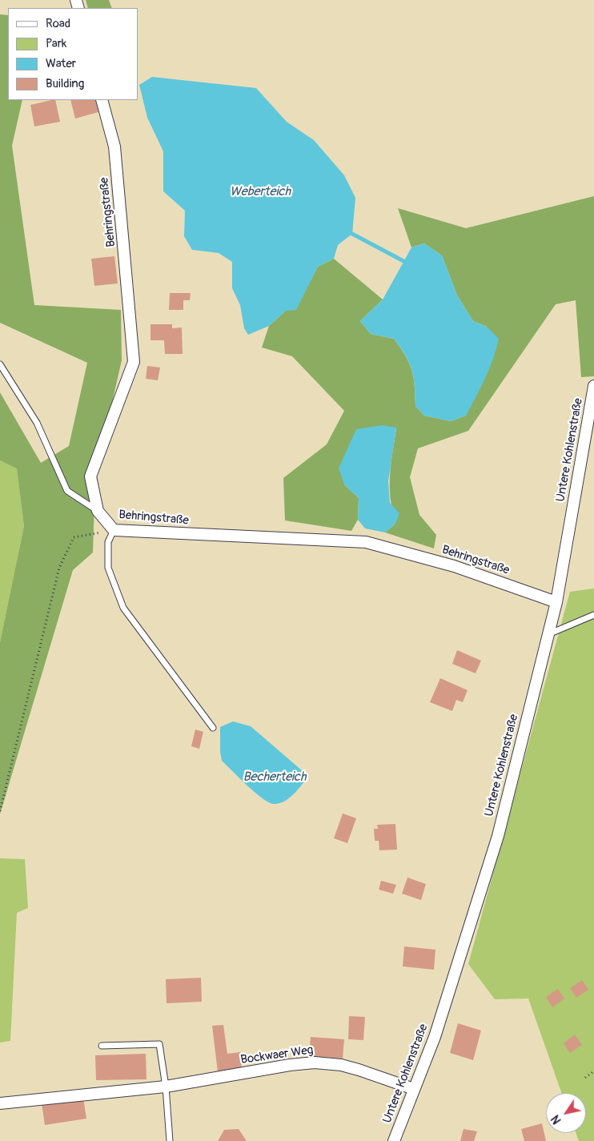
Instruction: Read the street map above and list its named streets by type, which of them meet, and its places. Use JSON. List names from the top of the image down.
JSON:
{
  "streets": {
    "street": ["Behringstraße", "Untere Kohlenstraße", "Bockwaer Weg"]
  },
  "crossings": [
    ["Behringstraße", "Untere Kohlenstraße"],
    ["Untere Kohlenstraße", "Bockwaer Weg"]
  ],
  "water": ["Weberteich", "Becherteich"],
  "legend": [
    "Road",
    "Park",
    "Water",
    "Building"
  ],
  "north": "bottom left"
}
